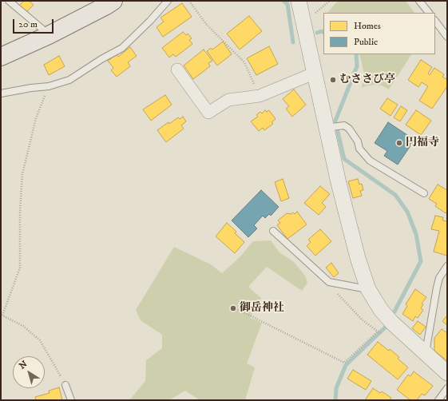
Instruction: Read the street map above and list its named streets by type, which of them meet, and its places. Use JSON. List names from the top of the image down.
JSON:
{
  "places": ["むささび亭", "円福寺", "御岳神社"],
  "legend": ["Homes", "Public"],
  "scale_bar": "20 m",
  "north": "top left"
}
